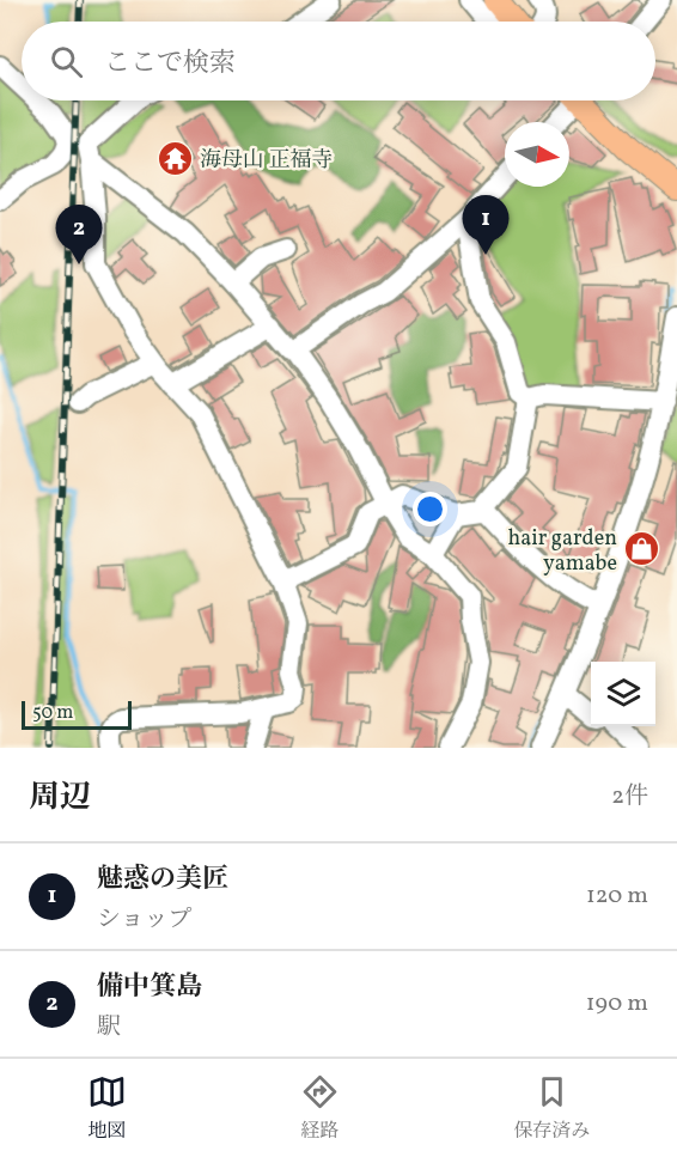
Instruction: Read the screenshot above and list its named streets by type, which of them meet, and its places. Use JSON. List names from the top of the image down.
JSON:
{
  "places": {
    "temple": ["海母山 正福寺"],
    "shop": ["hair garden yamabe"]
  },
  "scale_bar": "50 m",
  "north": "right",
  "page": {
    "search": "ここで検索",
    "pins": ["1", "2"],
    "scale": "50 m",
    "heading": ["周辺", "2件"],
    "list": [
      {
        "mark": "1",
        "name": "魅惑の美匠",
        "note": "ショップ",
        "value": "120 m"
      },
      {
        "mark": "2",
        "name": "備中箕島",
        "note": "駅",
        "value": "190 m"
      }
    ],
    "nav": ["地図", "経路", "保存済み"]
  }
}
